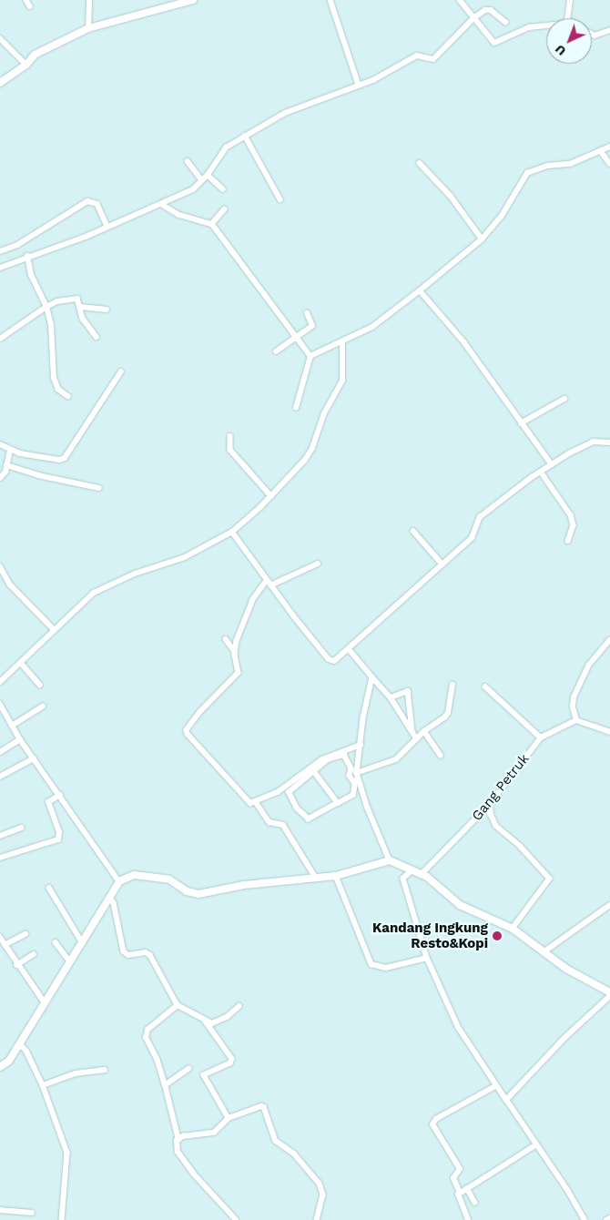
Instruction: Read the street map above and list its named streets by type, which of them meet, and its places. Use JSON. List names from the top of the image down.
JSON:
{
  "streets": {
    "street": ["Gang Petruk"]
  },
  "places": ["Kandang Ingkung Resto&Kopi"],
  "north": "bottom left"
}
